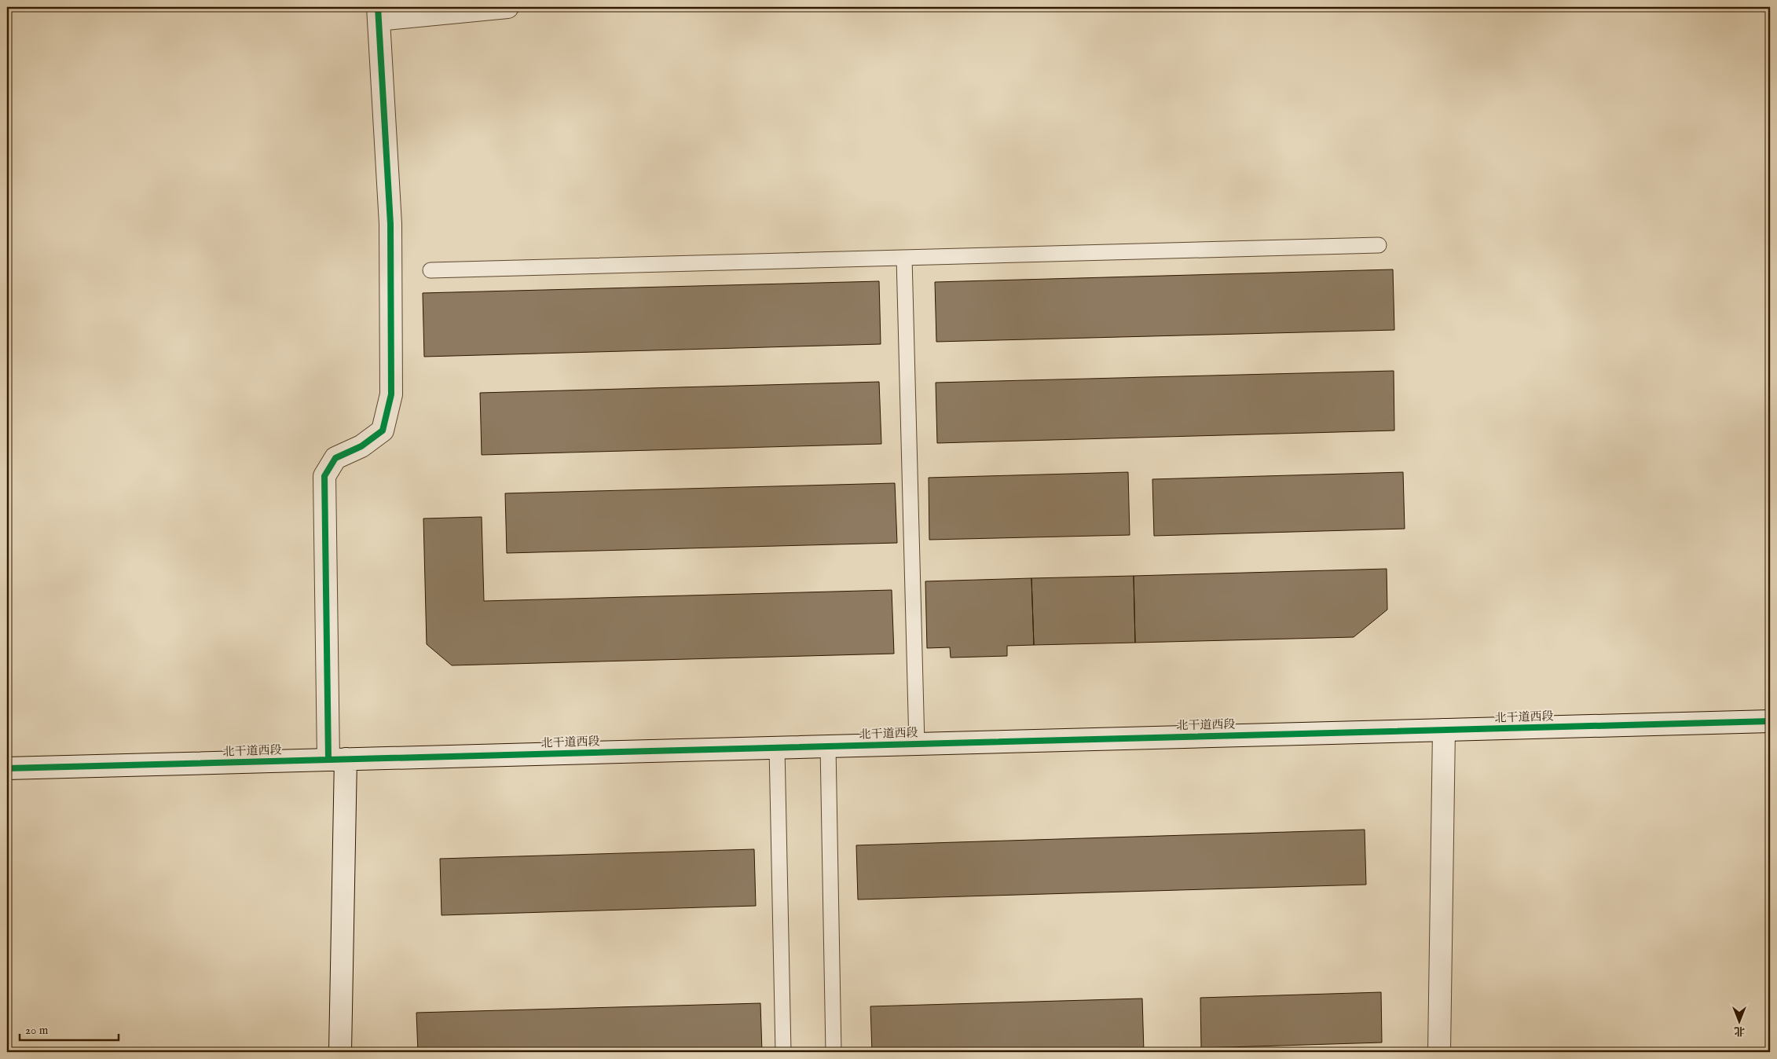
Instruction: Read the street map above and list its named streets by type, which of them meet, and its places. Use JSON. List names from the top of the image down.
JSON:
{
  "streets": {
    "street": ["北干道西段"]
  },
  "scale_bar": "20 m",
  "north": "bottom"
}
